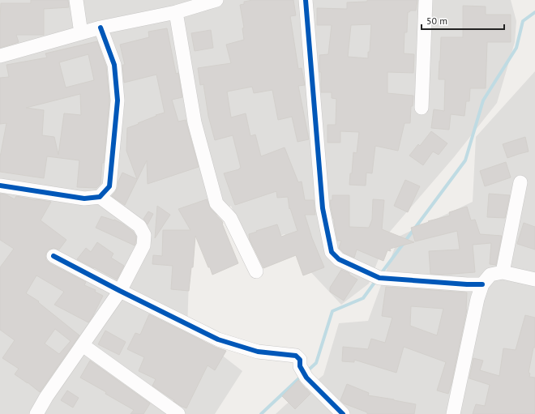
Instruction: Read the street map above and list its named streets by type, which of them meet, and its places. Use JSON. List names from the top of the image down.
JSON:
{
  "scale_bar": "50 m"
}
